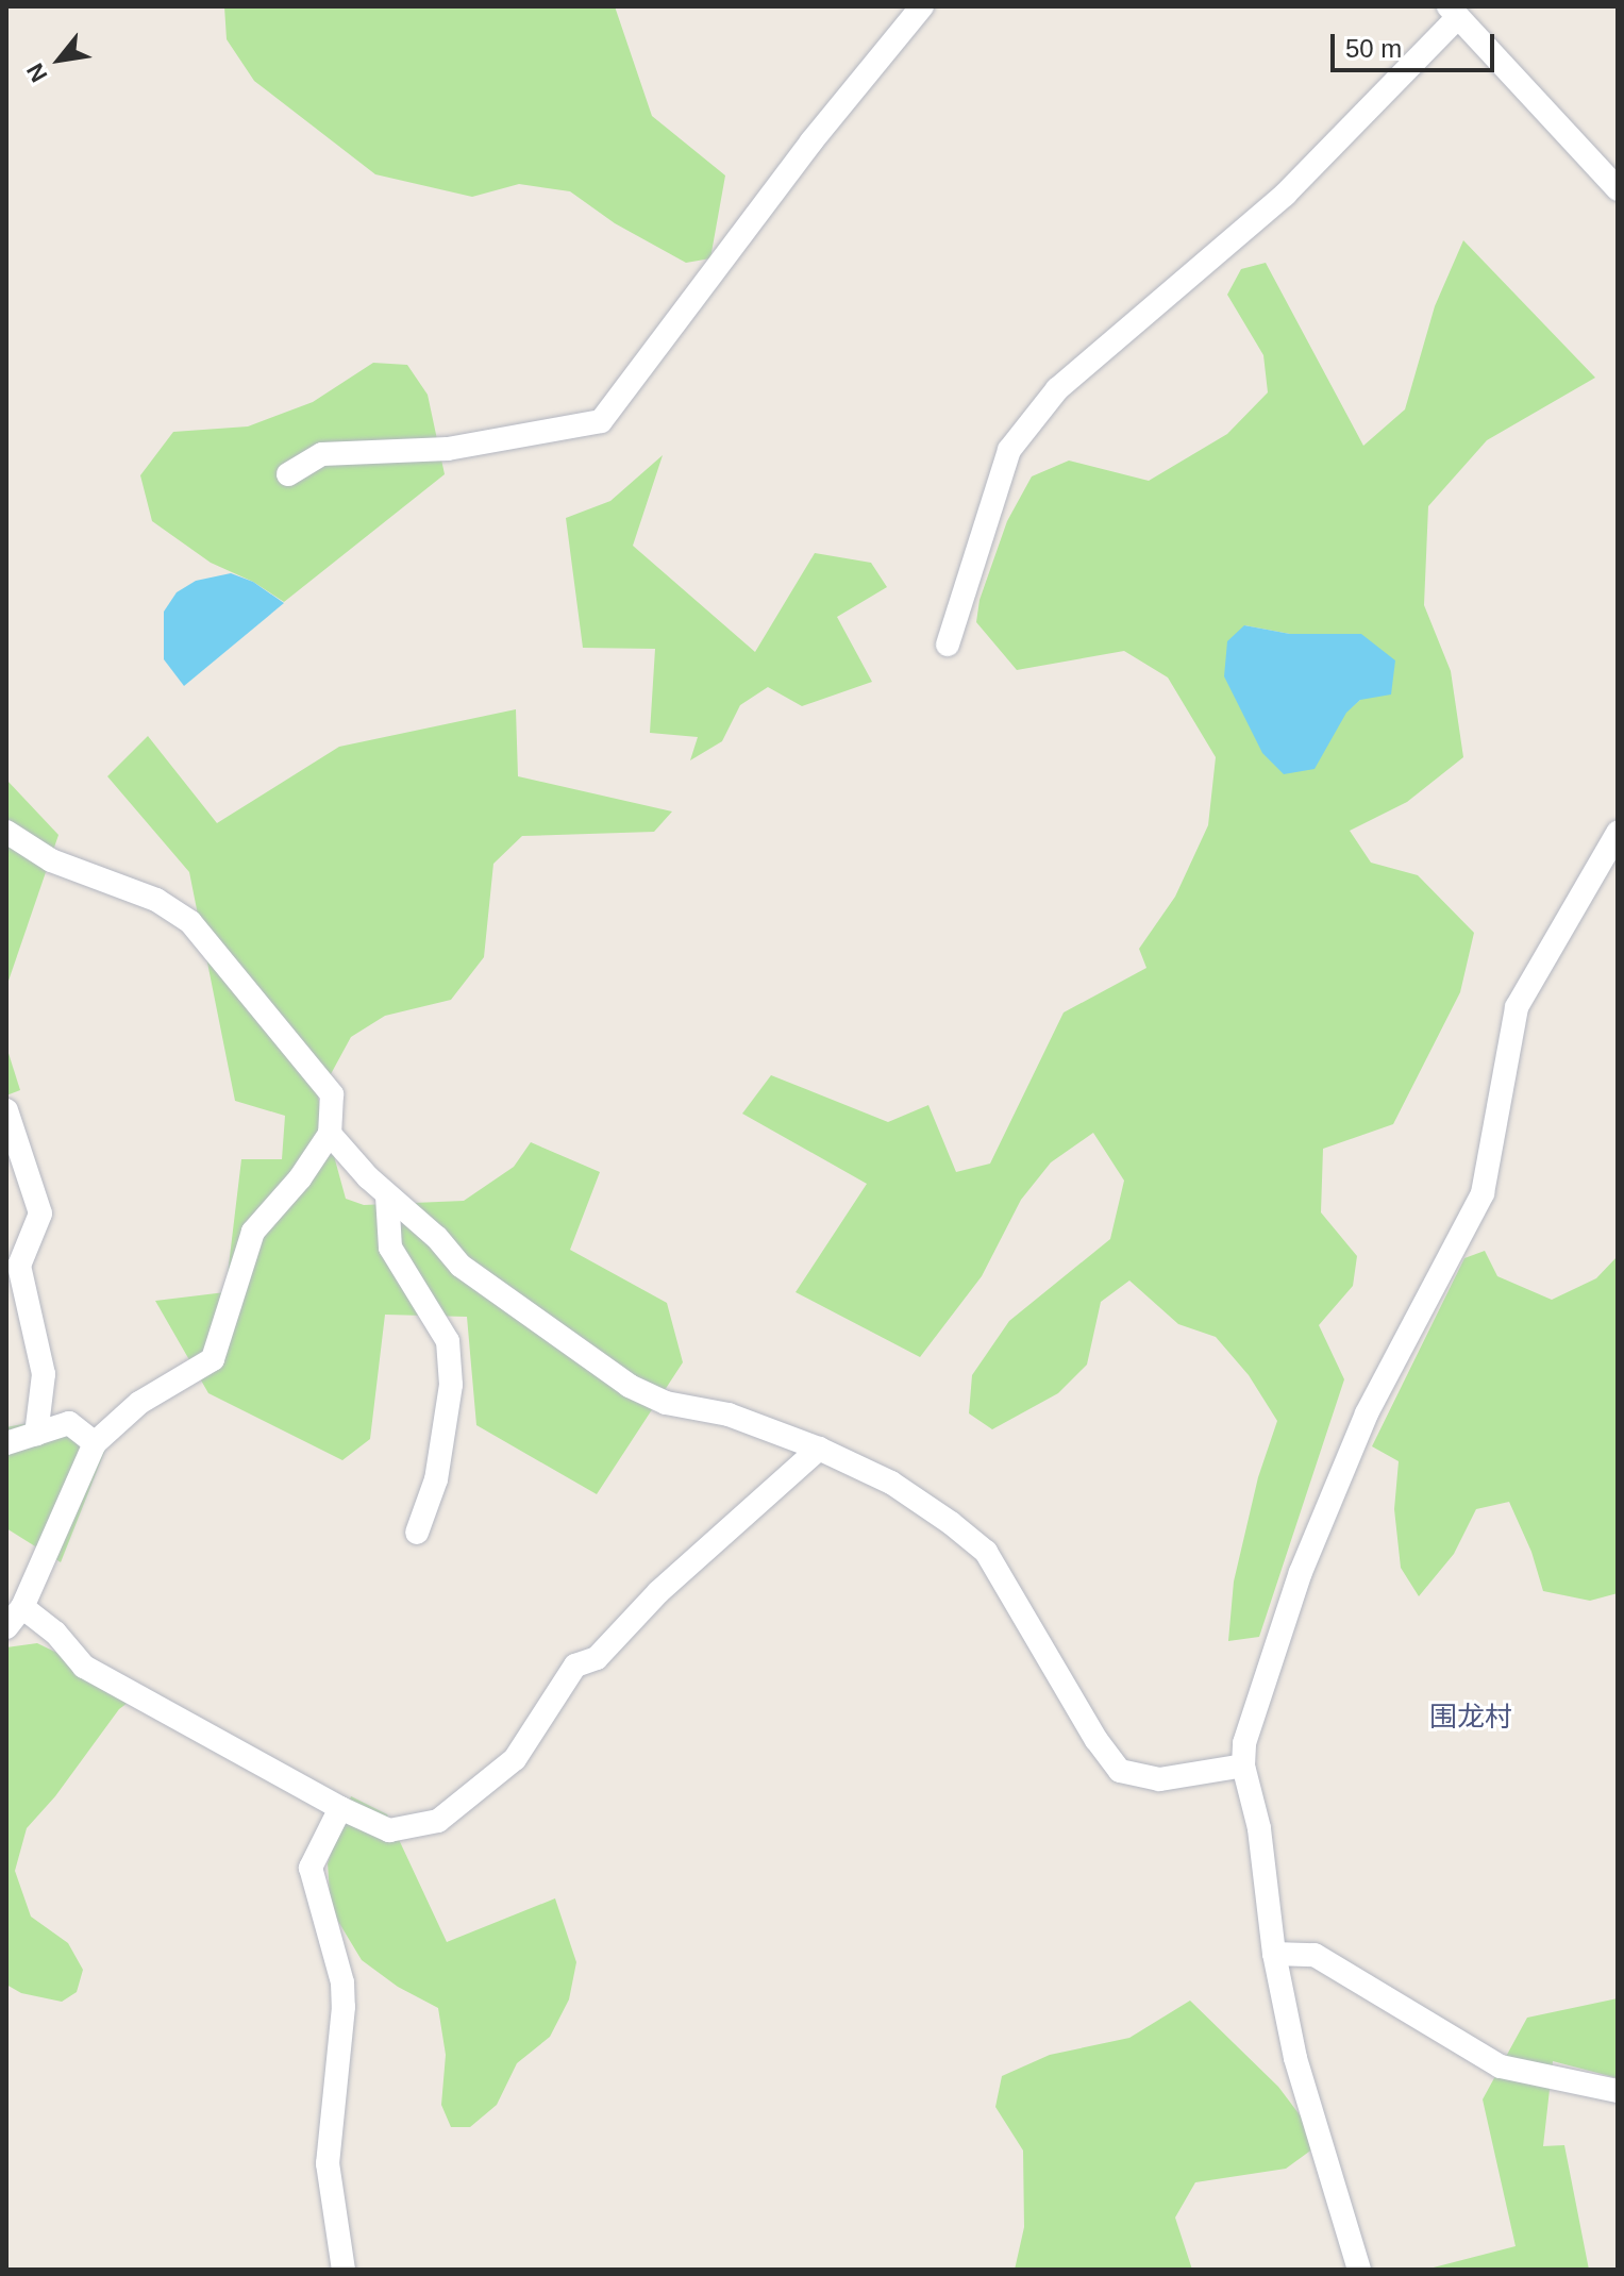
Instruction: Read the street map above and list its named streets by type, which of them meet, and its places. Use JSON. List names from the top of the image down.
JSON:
{
  "districts": ["围龙村"],
  "scale_bar": "50 m",
  "north": "bottom left"
}
